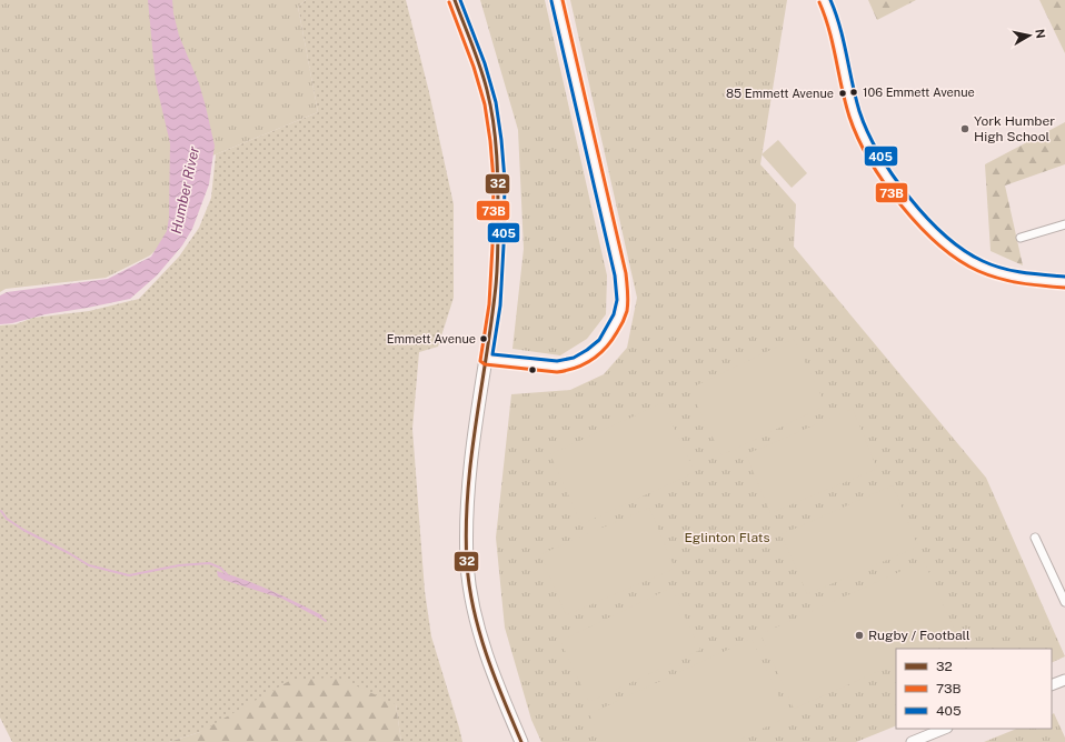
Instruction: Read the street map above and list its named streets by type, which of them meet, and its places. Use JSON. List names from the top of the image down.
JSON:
{
  "water": ["Humber River"],
  "parks": ["Eglinton Flats"],
  "places": [
    "106 Emmett Avenue",
    "85 Emmett Avenue",
    "York Humber High School",
    "Emmett Avenue",
    "Rugby / Football"
  ],
  "lines": ["transit line 32", "transit line 73B", "transit line 405"],
  "legend": ["32", "73B", "405"],
  "north": "right"
}
